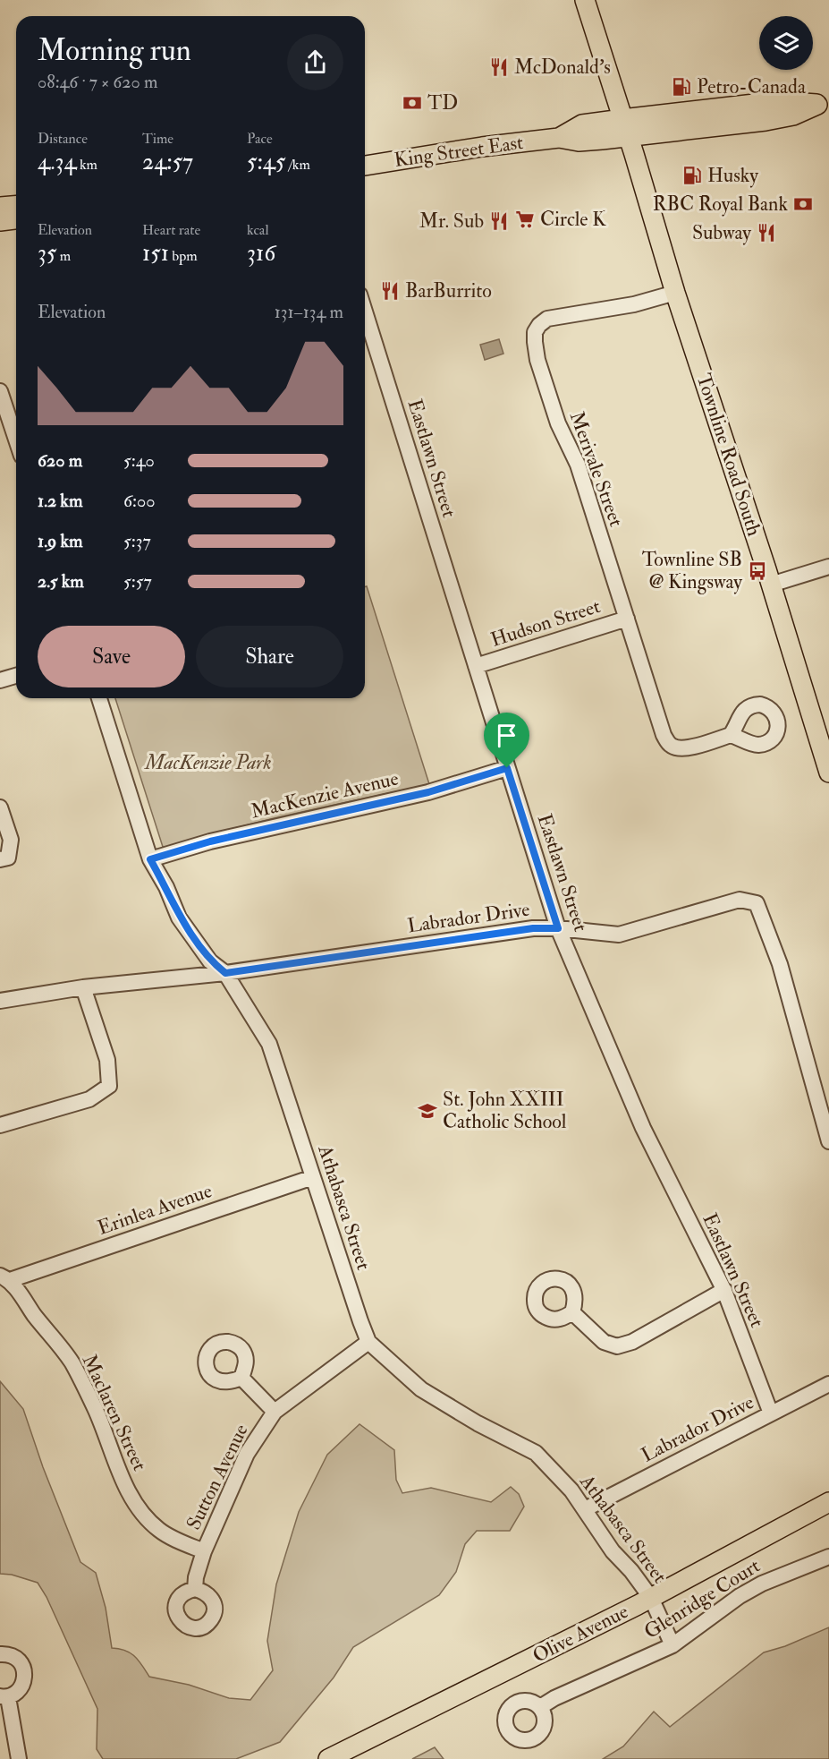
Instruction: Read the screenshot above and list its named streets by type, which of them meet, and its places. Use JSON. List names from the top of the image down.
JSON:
{
  "streets": {
    "main road": ["King Street East", "Townline Road South", "Olive Avenue"],
    "street": [
      "Eastlawn Street",
      "Merivale Street",
      "Hudson Street",
      "MacKenzie Avenue",
      "Labrador Drive",
      "Athabasca Street",
      "Erinlea Avenue",
      "Maclaren Street",
      "Sutton Avenue",
      "Glenridge Court"
    ]
  },
  "crossings": [
    ["King Street East", "Townline Road South"],
    ["Townline Road South", "Merivale Street"],
    ["Eastlawn Street", "Hudson Street"],
    ["Eastlawn Street", "MacKenzie Avenue"],
    ["Eastlawn Street", "Labrador Drive"],
    ["Merivale Street", "Hudson Street"],
    ["MacKenzie Avenue", "Athabasca Street"],
    ["Labrador Drive", "Athabasca Street"],
    ["Athabasca Street", "Erinlea Avenue"],
    ["Athabasca Street", "Sutton Avenue"],
    ["Athabasca Street", "Glenridge Court"],
    ["Athabasca Street", "Olive Avenue"],
    ["Erinlea Avenue", "Maclaren Street"],
    ["Maclaren Street", "Sutton Avenue"]
  ],
  "parks": ["MacKenzie Park"],
  "places": {
    "restaurant": [
      "McDonald's",
      "Mr. Sub",
      "Subway",
      "BarBurrito"
    ],
    "fuel station": ["Petro-Canada", "Husky"],
    "bank": ["TD", "RBC Royal Bank"],
    "supermarket": ["Circle K"],
    "bus stop": ["Townline SB @ Kingsway"],
    "school or university": ["St. John XXIII Catholic School"]
  },
  "page": {
    "heading": ["Morning run", "08:46 · 7 × 620 m"],
    "stats": [
      ["Distance", "4.34 km"],
      ["Time", "24:57"],
      ["Pace", "5:45 /km"],
      ["Elevation", "35 m"],
      ["Heart rate", "151 bpm"],
      ["kcal", "316"]
    ],
    "chart": ["Elevation", "131–134 m"],
    "list": [
      {
        "name": "620 m",
        "note": "5:40"
      },
      {
        "name": "1.2 km",
        "note": "6:00"
      },
      {
        "name": "1.9 km",
        "note": "5:37"
      },
      {
        "name": "2.5 km",
        "note": "5:57"
      }
    ],
    "buttons": ["Save", "Share"]
  }
}
